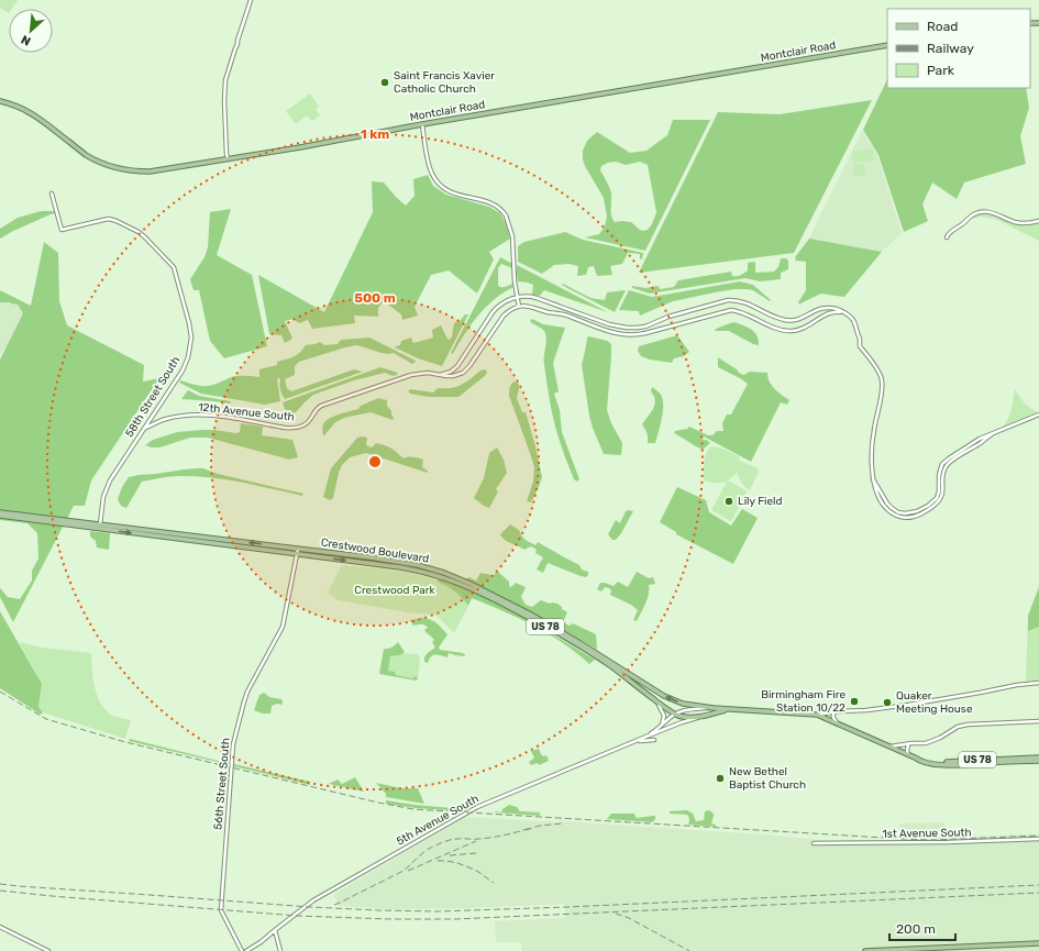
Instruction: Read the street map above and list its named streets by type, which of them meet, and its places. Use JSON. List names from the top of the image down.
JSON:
{
  "streets": {
    "main road": [
      "Montclair Road",
      "Crestwood Boulevard",
      "US 78",
      "5th Avenue South"
    ],
    "street": [
      "58th Street South",
      "12th Avenue South",
      "56th Street South",
      "1st Avenue South"
    ]
  },
  "crossings": [
    ["58th Street South", "12th Avenue South"],
    ["58th Street South", "Crestwood Boulevard"],
    ["Crestwood Boulevard", "56th Street South"],
    ["Crestwood Boulevard", "5th Avenue South"],
    ["US 78", "5th Avenue South"]
  ],
  "parks": ["Crestwood Park"],
  "places": [
    "Saint Francis Xavier Catholic Church",
    "Lily Field",
    "Birmingham Fire Station 10/22",
    "Quaker Meeting House",
    "New Bethel Baptist Church"
  ],
  "legend": ["Road", "Railway", "Park"],
  "scale_bar": "200 m",
  "north": "bottom left",
  "rings": ["1 km", "500 m"]
}
